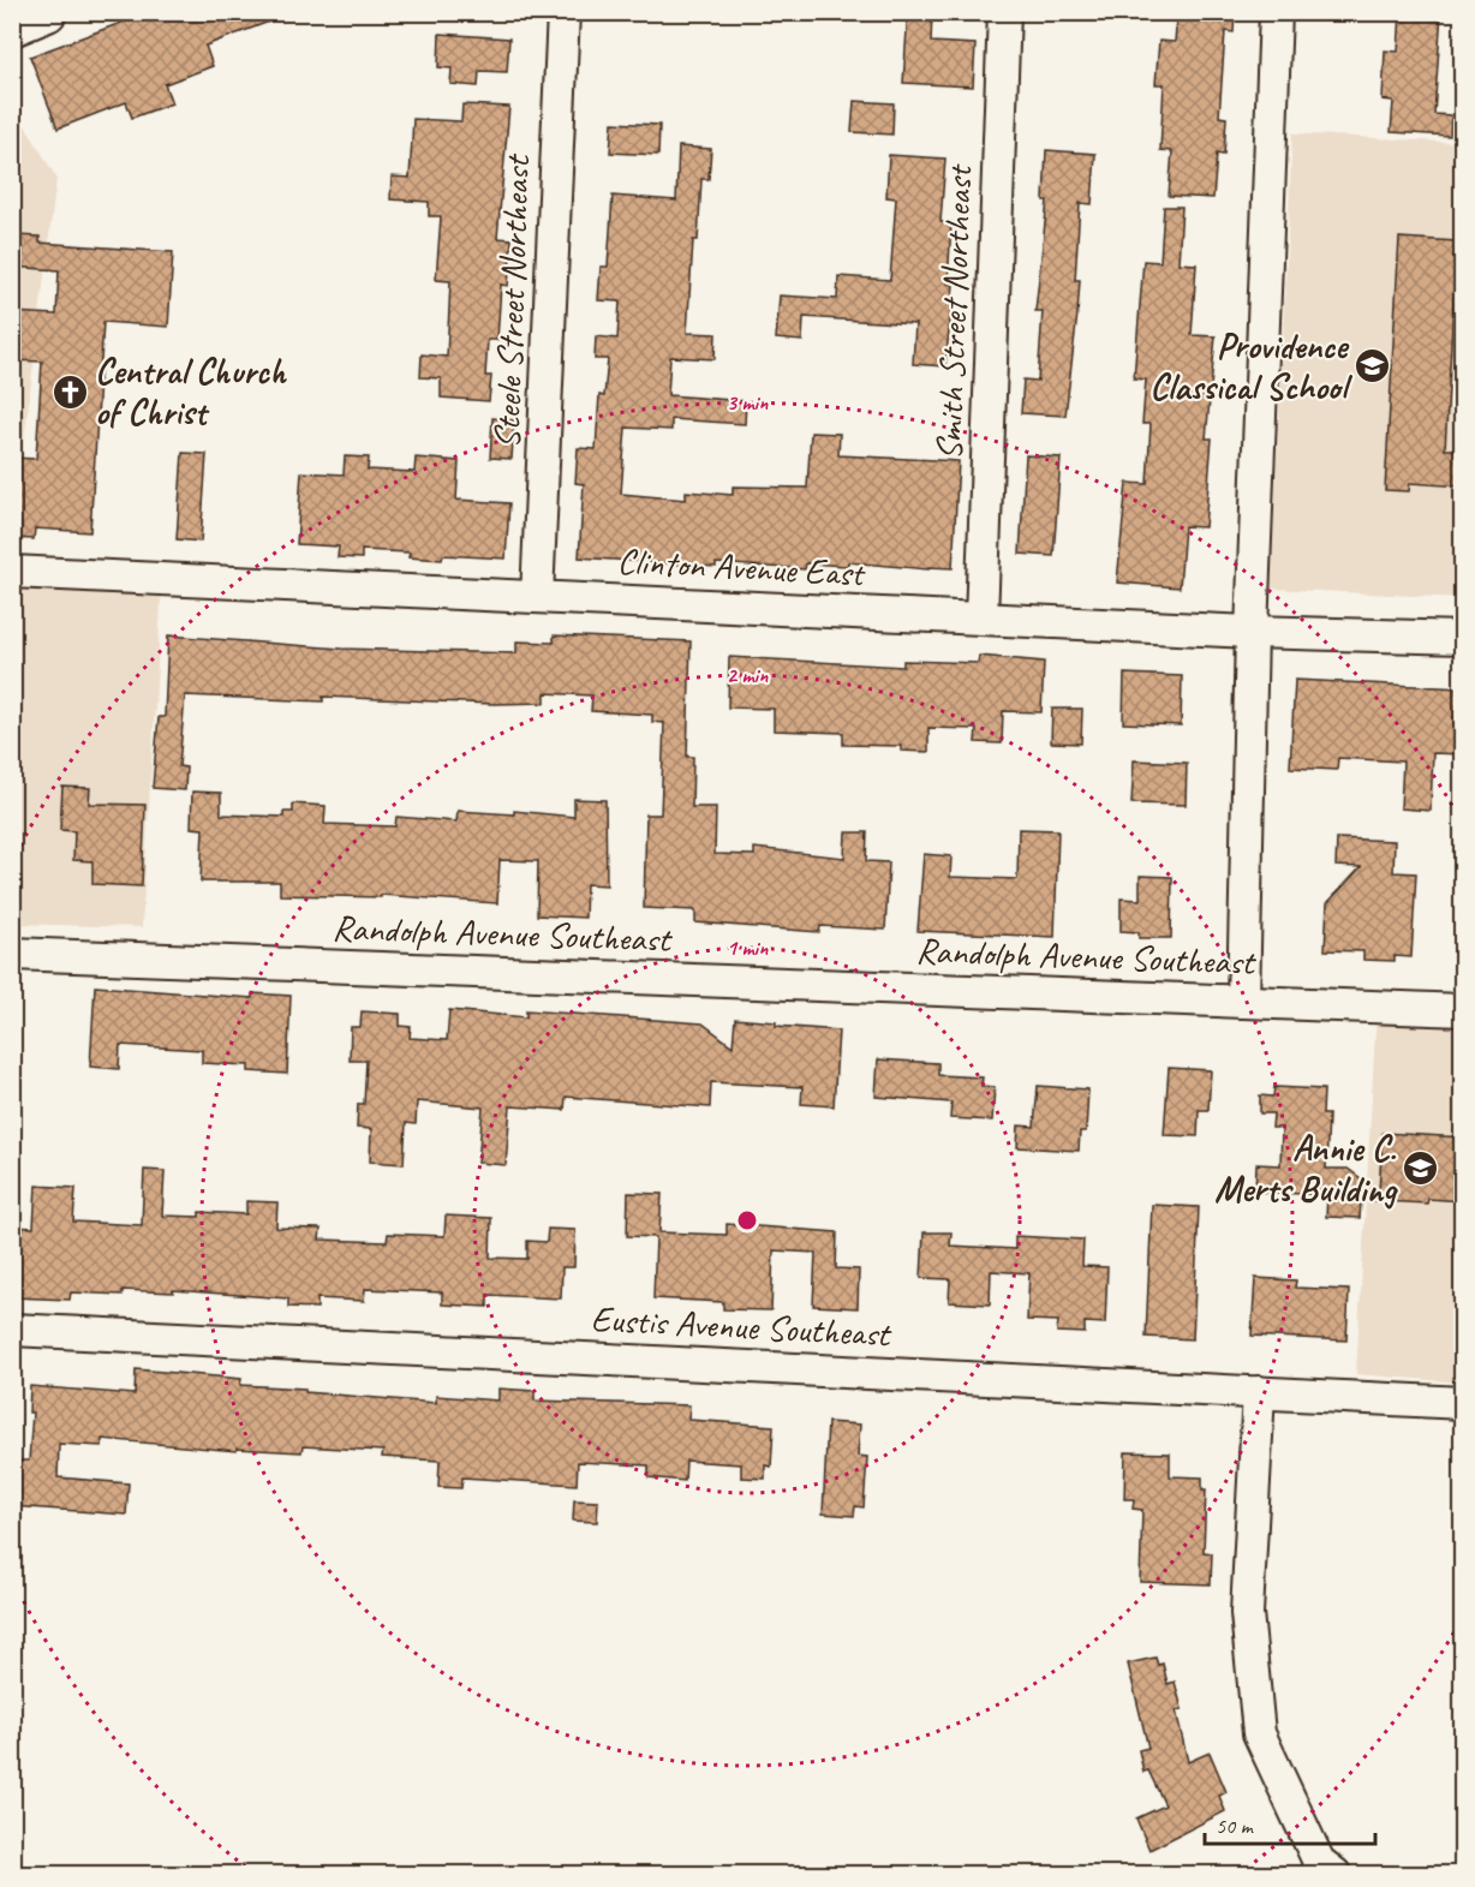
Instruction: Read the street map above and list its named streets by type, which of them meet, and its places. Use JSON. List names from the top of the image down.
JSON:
{
  "streets": {
    "street": [
      "Steele Street Northeast",
      "Smith Street Northeast",
      "Clinton Avenue East",
      "Randolph Avenue Southeast",
      "Eustis Avenue Southeast"
    ]
  },
  "crossings": [
    ["Steele Street Northeast", "Clinton Avenue East"],
    ["Smith Street Northeast", "Clinton Avenue East"]
  ],
  "places": {
    "school or university": ["Providence Classical School", "Annie C. Merts Building"],
    "church": ["Central Church of Christ"]
  },
  "scale_bar": "50 m",
  "rings": ["3 min", "2 min", "1 min"]
}
